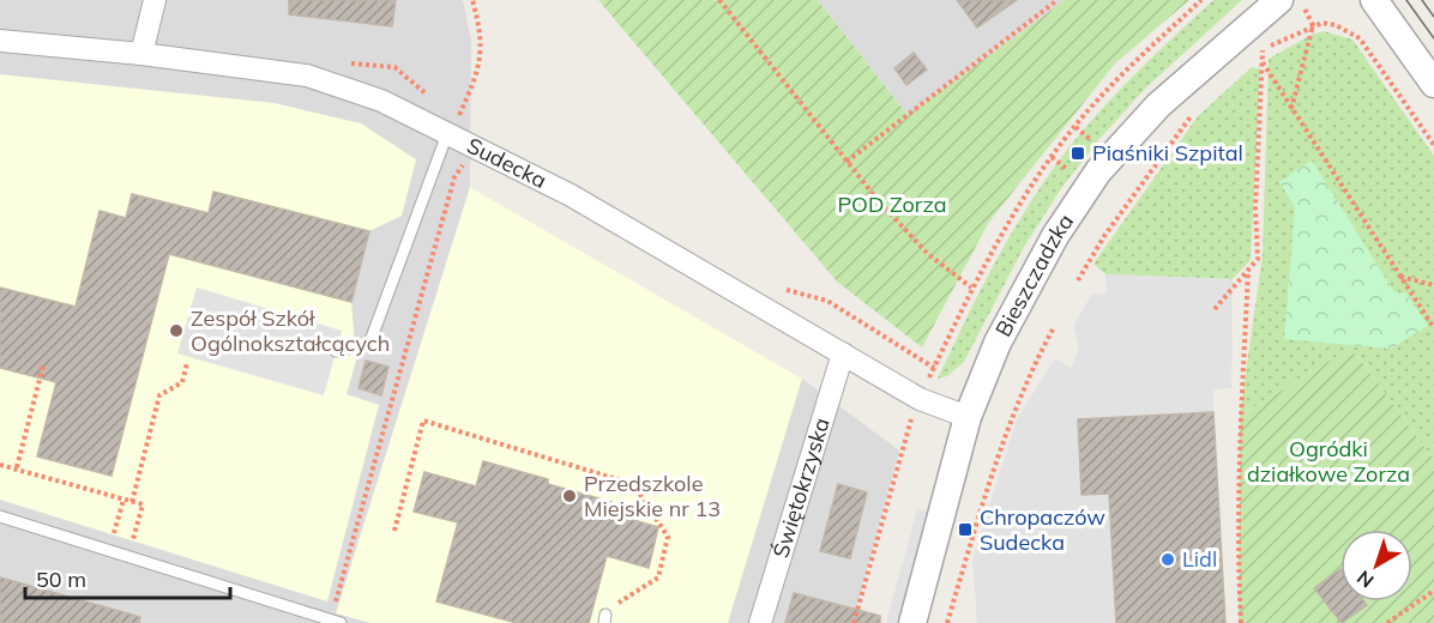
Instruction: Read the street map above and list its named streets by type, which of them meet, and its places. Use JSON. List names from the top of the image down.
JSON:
{
  "streets": {
    "street": ["Sudecka", "Bieszczadzka", "Świętokrzyska"]
  },
  "crossings": [
    ["Sudecka", "Bieszczadzka"],
    ["Sudecka", "Świętokrzyska"]
  ],
  "parks": ["POD Zorza", "Ogródki działkowe Zorza"],
  "places": {
    "transit": ["Piaśniki Szpital", "Chropaczów Sudecka"],
    "other": ["Zespół Szkół Ogólnokształcących", "Przedszkole Miejskie nr 13", "Lidl"]
  },
  "scale_bar": "50 m",
  "north": "bottom left"
}
